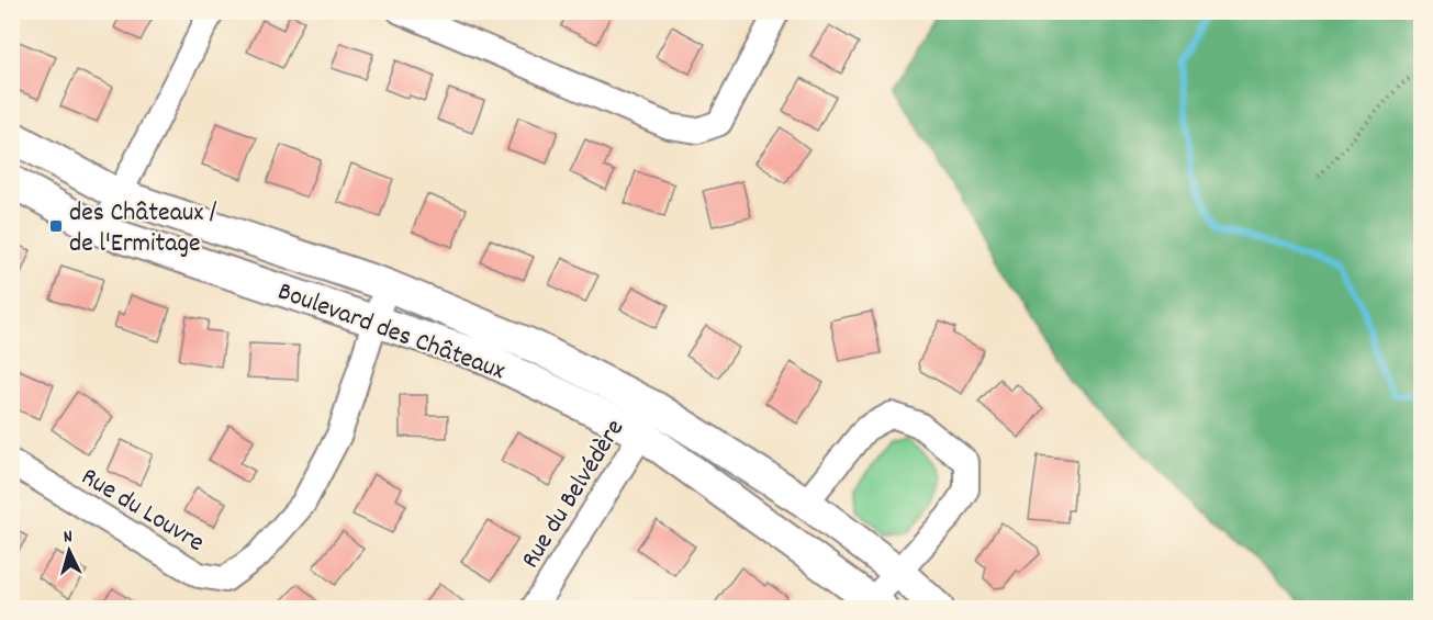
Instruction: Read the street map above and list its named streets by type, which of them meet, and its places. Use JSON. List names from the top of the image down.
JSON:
{
  "streets": {
    "street": ["Boulevard des Châteaux", "Rue du Belvédère", "Rue du Louvre"]
  },
  "crossings": [
    ["Boulevard des Châteaux", "Rue du Belvédère"],
    ["Boulevard des Châteaux", "Rue du Louvre"]
  ],
  "places": {
    "transit": ["des Châteaux / de l'Ermitage"]
  },
  "north": "top"
}
